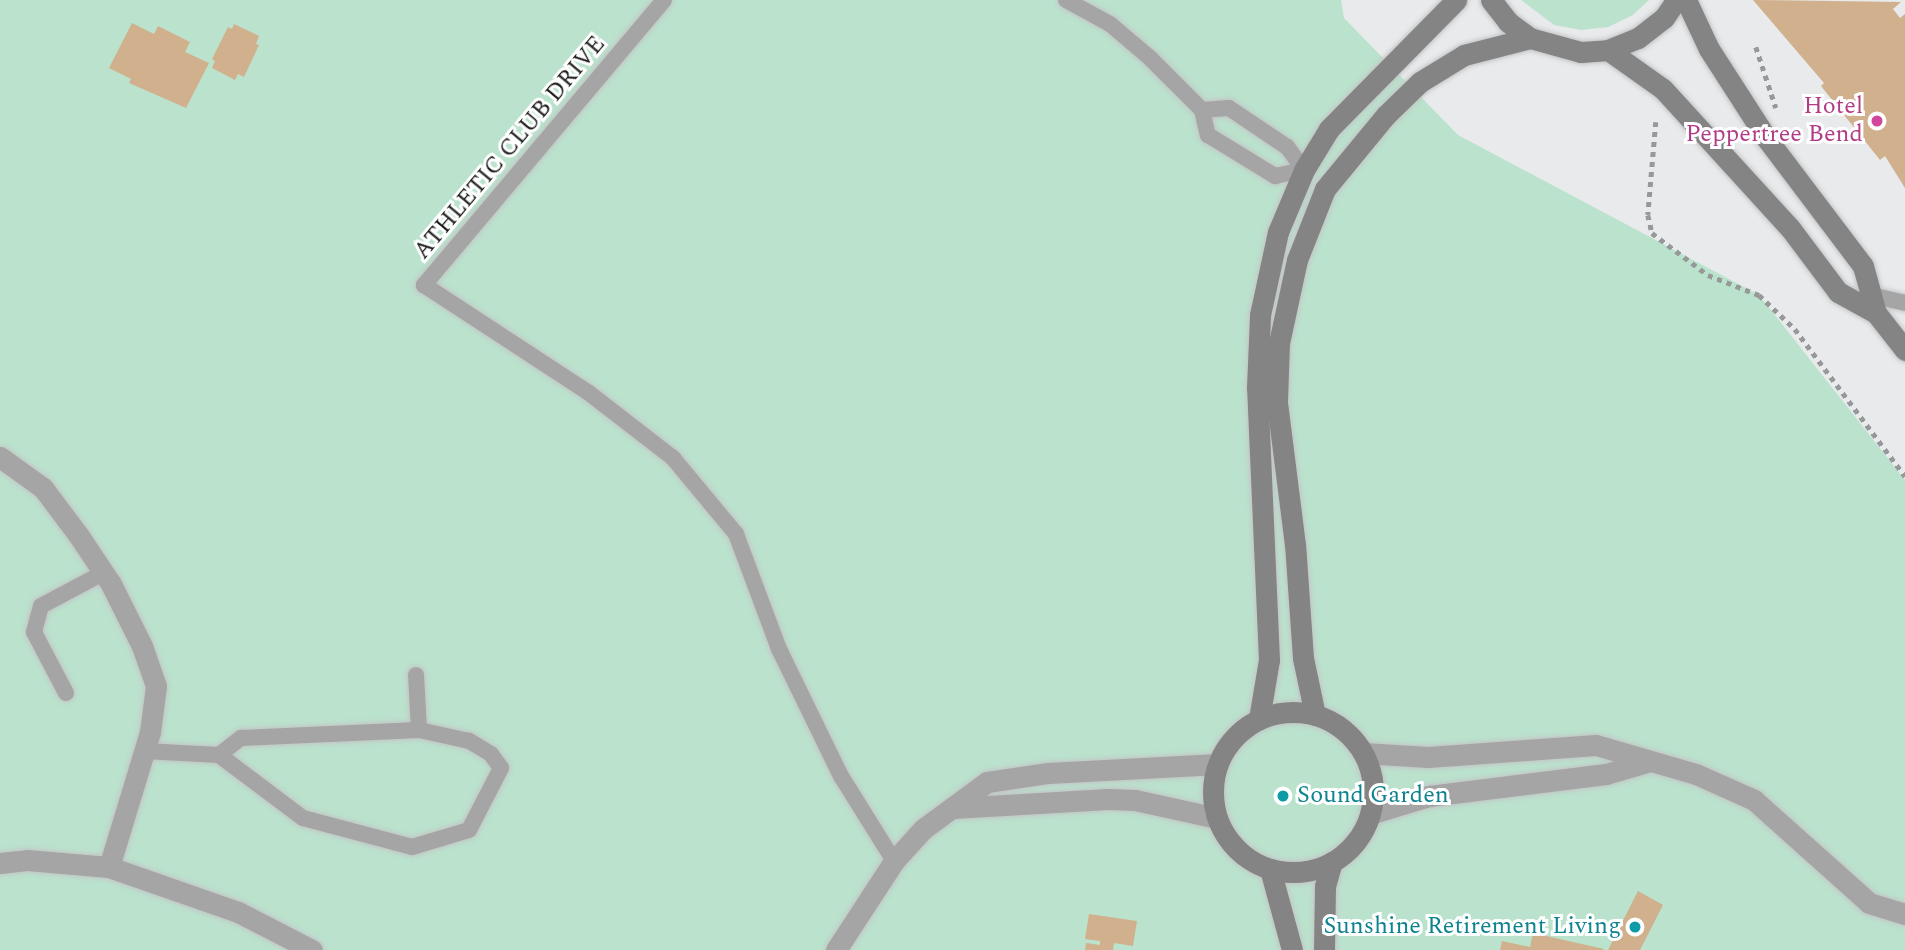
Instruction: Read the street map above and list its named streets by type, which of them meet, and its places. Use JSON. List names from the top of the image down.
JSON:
{
  "streets": {
    "lane": ["ATHLETIC CLUB DRIVE"]
  },
  "places": ["Hotel Peppertree Bend", "Sound Garden", "Sunshine Retirement Living"]
}
